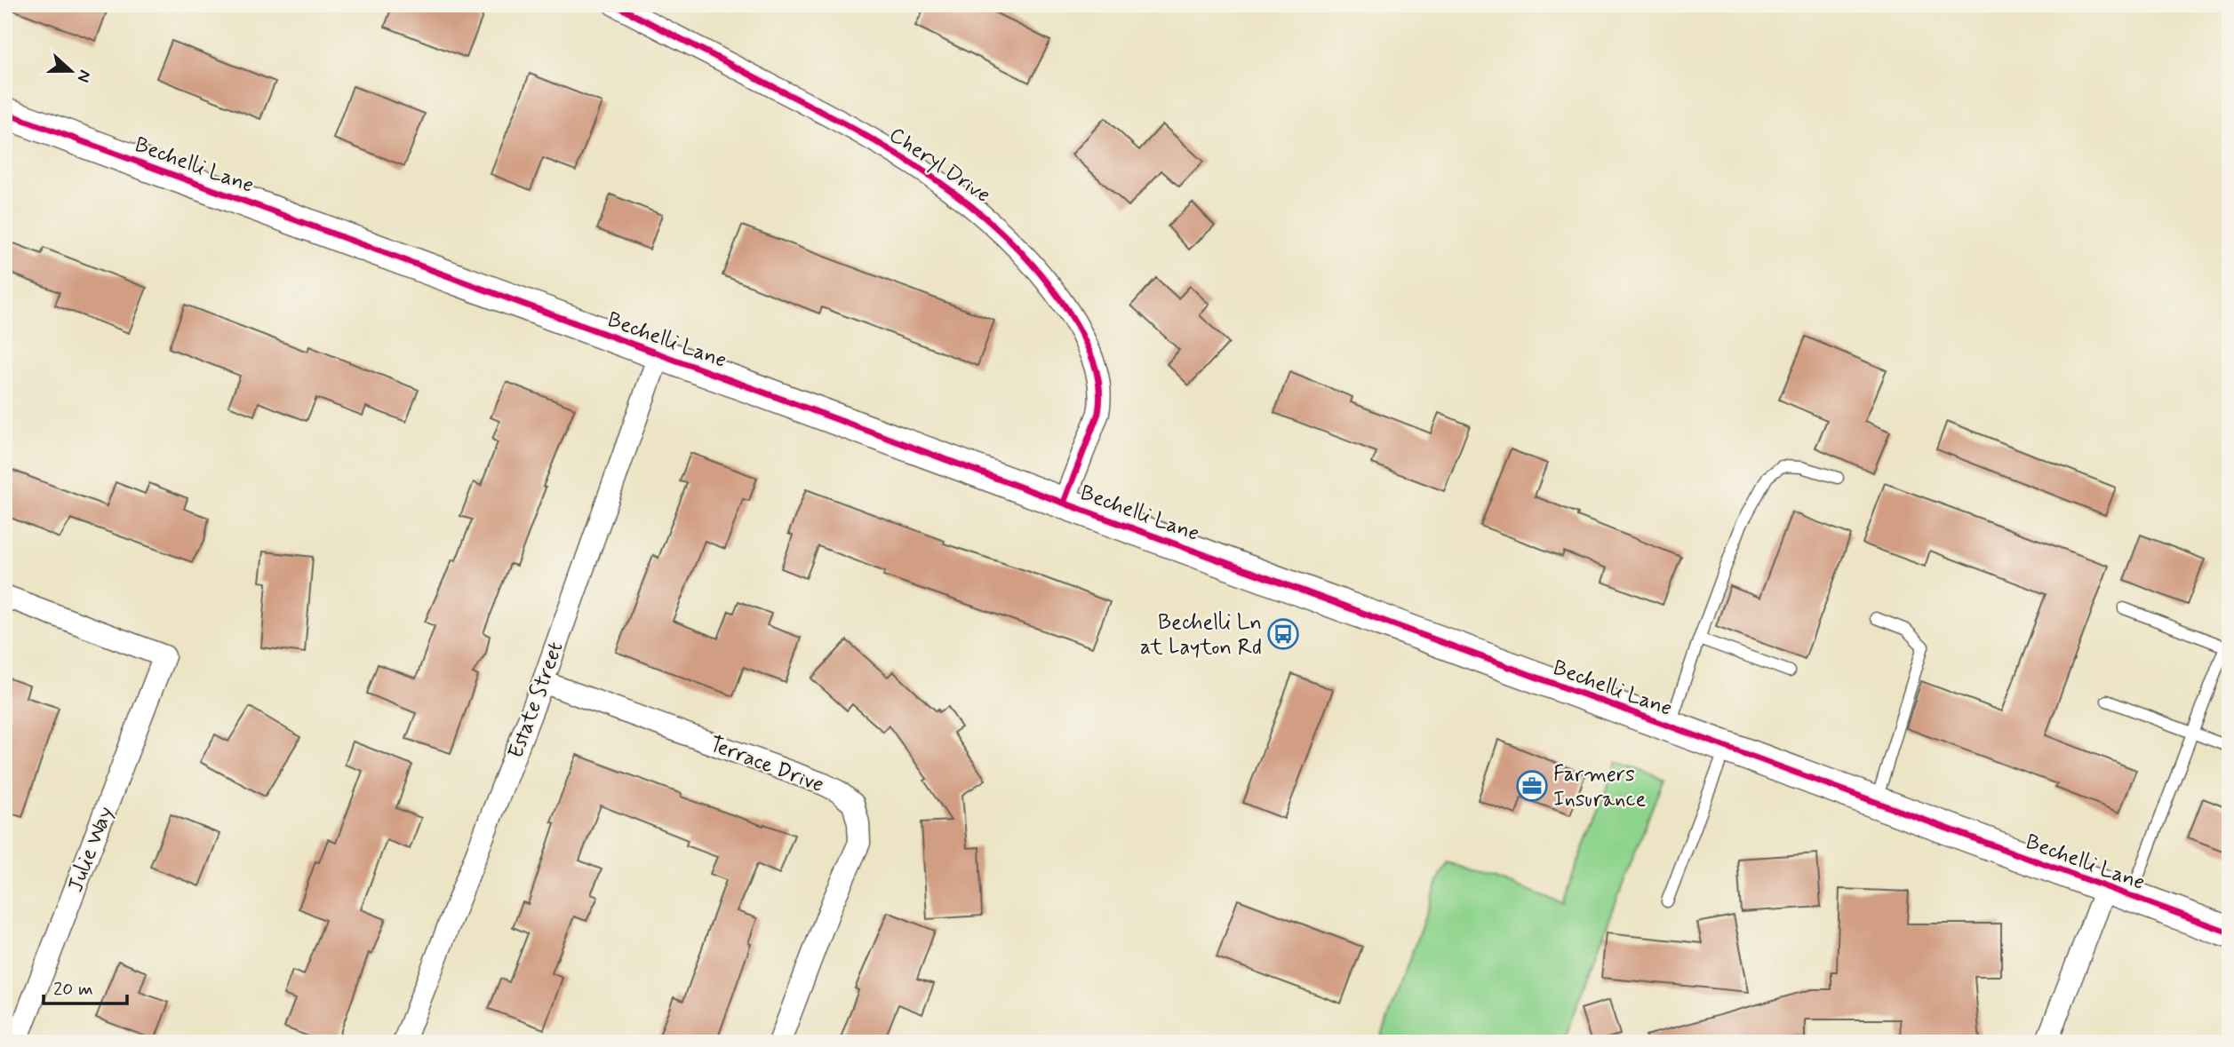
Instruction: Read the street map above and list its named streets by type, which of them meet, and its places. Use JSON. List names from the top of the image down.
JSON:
{
  "streets": {
    "main road": ["Bechelli Lane"],
    "street": [
      "Cheryl Drive",
      "Estate Street",
      "Terrace Drive",
      "Julie Way"
    ]
  },
  "crossings": [
    ["Bechelli Lane", "Cheryl Drive"],
    ["Bechelli Lane", "Estate Street"],
    ["Estate Street", "Terrace Drive"]
  ],
  "places": {
    "bus stop": ["Bechelli Ln at Layton Rd"],
    "office": ["Farmers Insurance"]
  },
  "scale_bar": "20 m",
  "north": "right"
}
